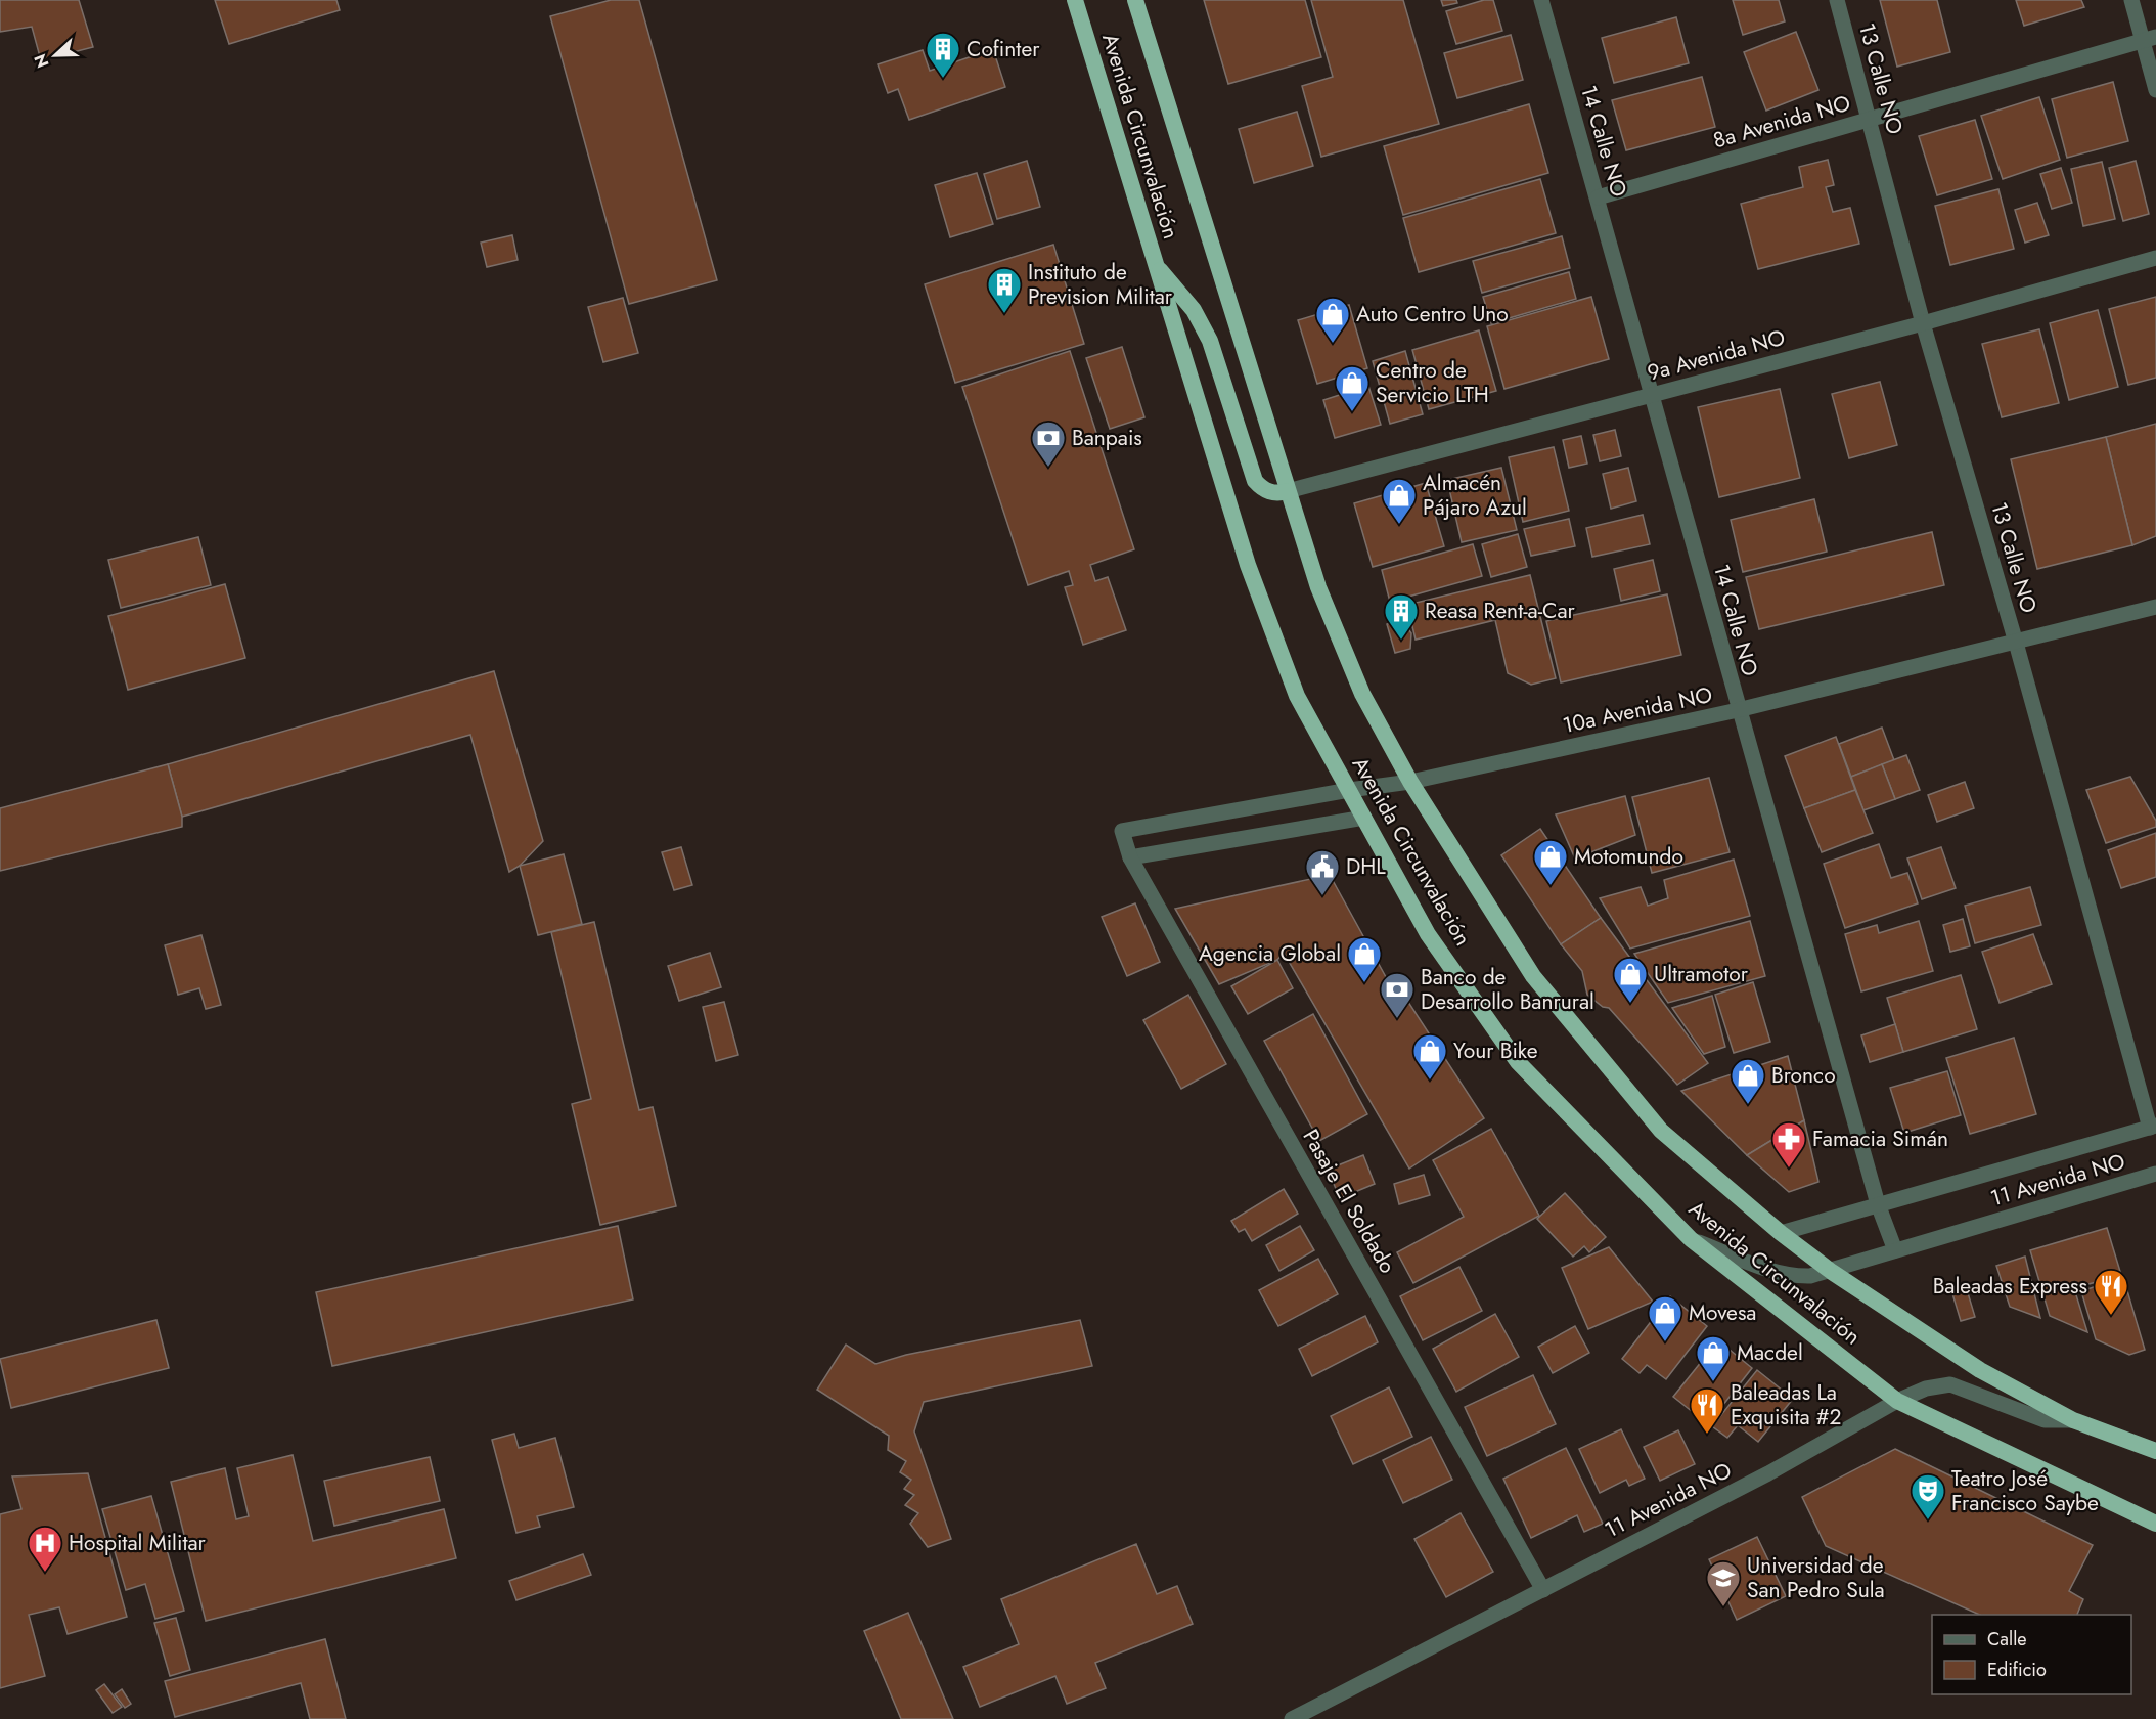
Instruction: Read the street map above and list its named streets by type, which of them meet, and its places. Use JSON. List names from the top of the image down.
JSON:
{
  "streets": {
    "highway": ["Avenida Circunvalación"],
    "street": [
      "13 Calle NO",
      "8a Avenida NO",
      "14 Calle NO",
      "9a Avenida NO",
      "10a Avenida NO",
      "11 Avenida NO",
      "Pasaje El Soldado"
    ]
  },
  "crossings": [
    ["13 Calle NO", "8a Avenida NO"],
    ["13 Calle NO", "9a Avenida NO"],
    ["13 Calle NO", "10a Avenida NO"],
    ["13 Calle NO", "11 Avenida NO"],
    ["8a Avenida NO", "14 Calle NO"],
    ["Avenida Circunvalación", "9a Avenida NO"],
    ["Avenida Circunvalación", "10a Avenida NO"],
    ["Avenida Circunvalación", "11 Avenida NO"],
    ["14 Calle NO", "9a Avenida NO"],
    ["14 Calle NO", "10a Avenida NO"],
    ["14 Calle NO", "11 Avenida NO"],
    ["10a Avenida NO", "Pasaje El Soldado"],
    ["11 Avenida NO", "Pasaje El Soldado"]
  ],
  "places": {
    "building": ["Cofinter", "Instituto de Prevision Militar", "Reasa Rent-a-Car"],
    "shop": [
      "Auto Centro Uno",
      "Centro de Servicio LTH",
      "Almacén Pájaro Azul",
      "Motomundo",
      "Agencia Global",
      "Ultramotor",
      "Your Bike",
      "Bronco",
      "Movesa",
      "Macdel"
    ],
    "bank": ["Banpais", "Banco de Desarrollo Banrural"],
    "public building": ["DHL"],
    "pharmacy": ["Famacia Simán"],
    "restaurant": ["Baleadas Express", "Baleadas La Exquisita #2"],
    "theatre": ["Teatro José Francisco Saybe"],
    "hospital": ["Hospital Militar"],
    "school or university": ["Universidad de San Pedro Sula"]
  },
  "legend": ["Calle", "Edificio"],
  "north": "left"
}
